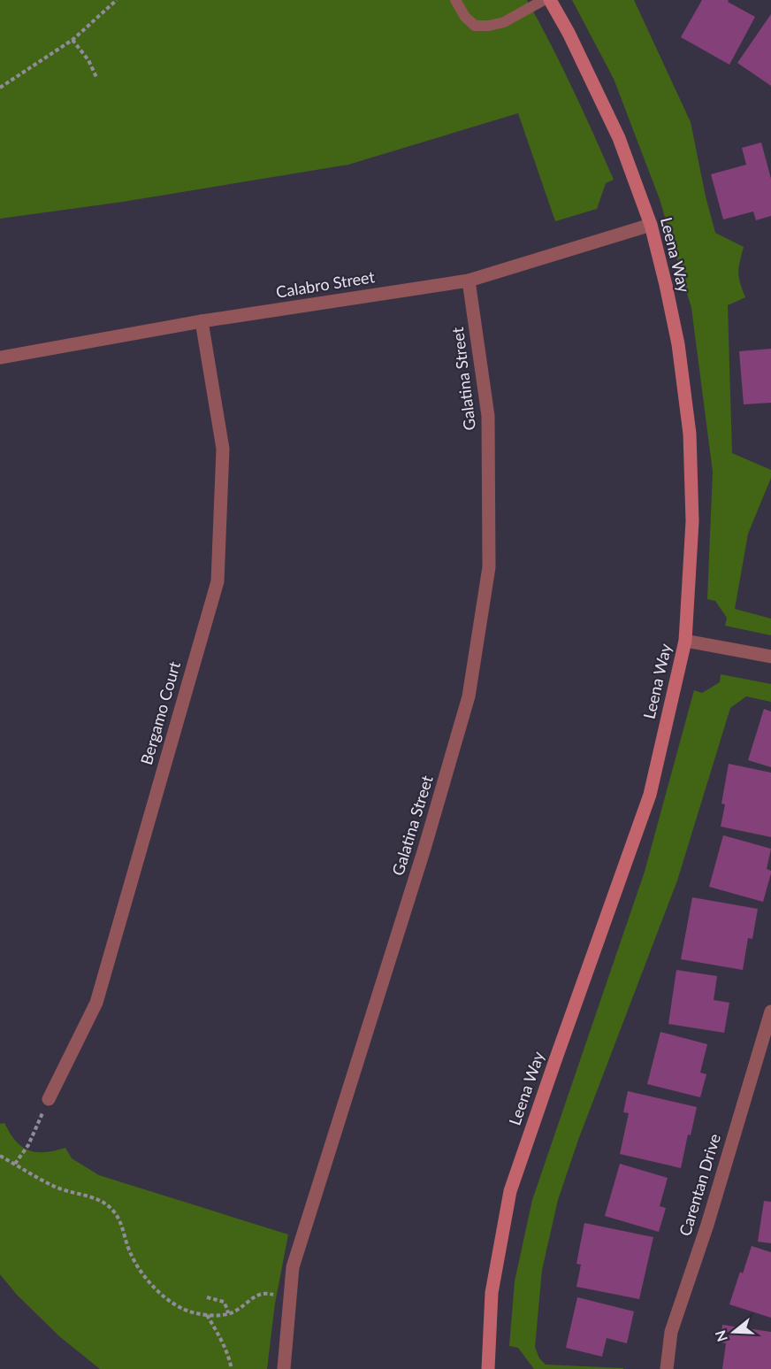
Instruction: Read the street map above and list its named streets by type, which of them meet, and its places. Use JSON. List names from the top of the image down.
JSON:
{
  "streets": {
    "street": [
      "Leena Way",
      "Calabro Street",
      "Galatina Street",
      "Bergamo Court",
      "Carentan Drive"
    ]
  },
  "crossings": [
    ["Leena Way", "Calabro Street"],
    ["Calabro Street", "Galatina Street"],
    ["Calabro Street", "Bergamo Court"]
  ],
  "north": "left"
}
